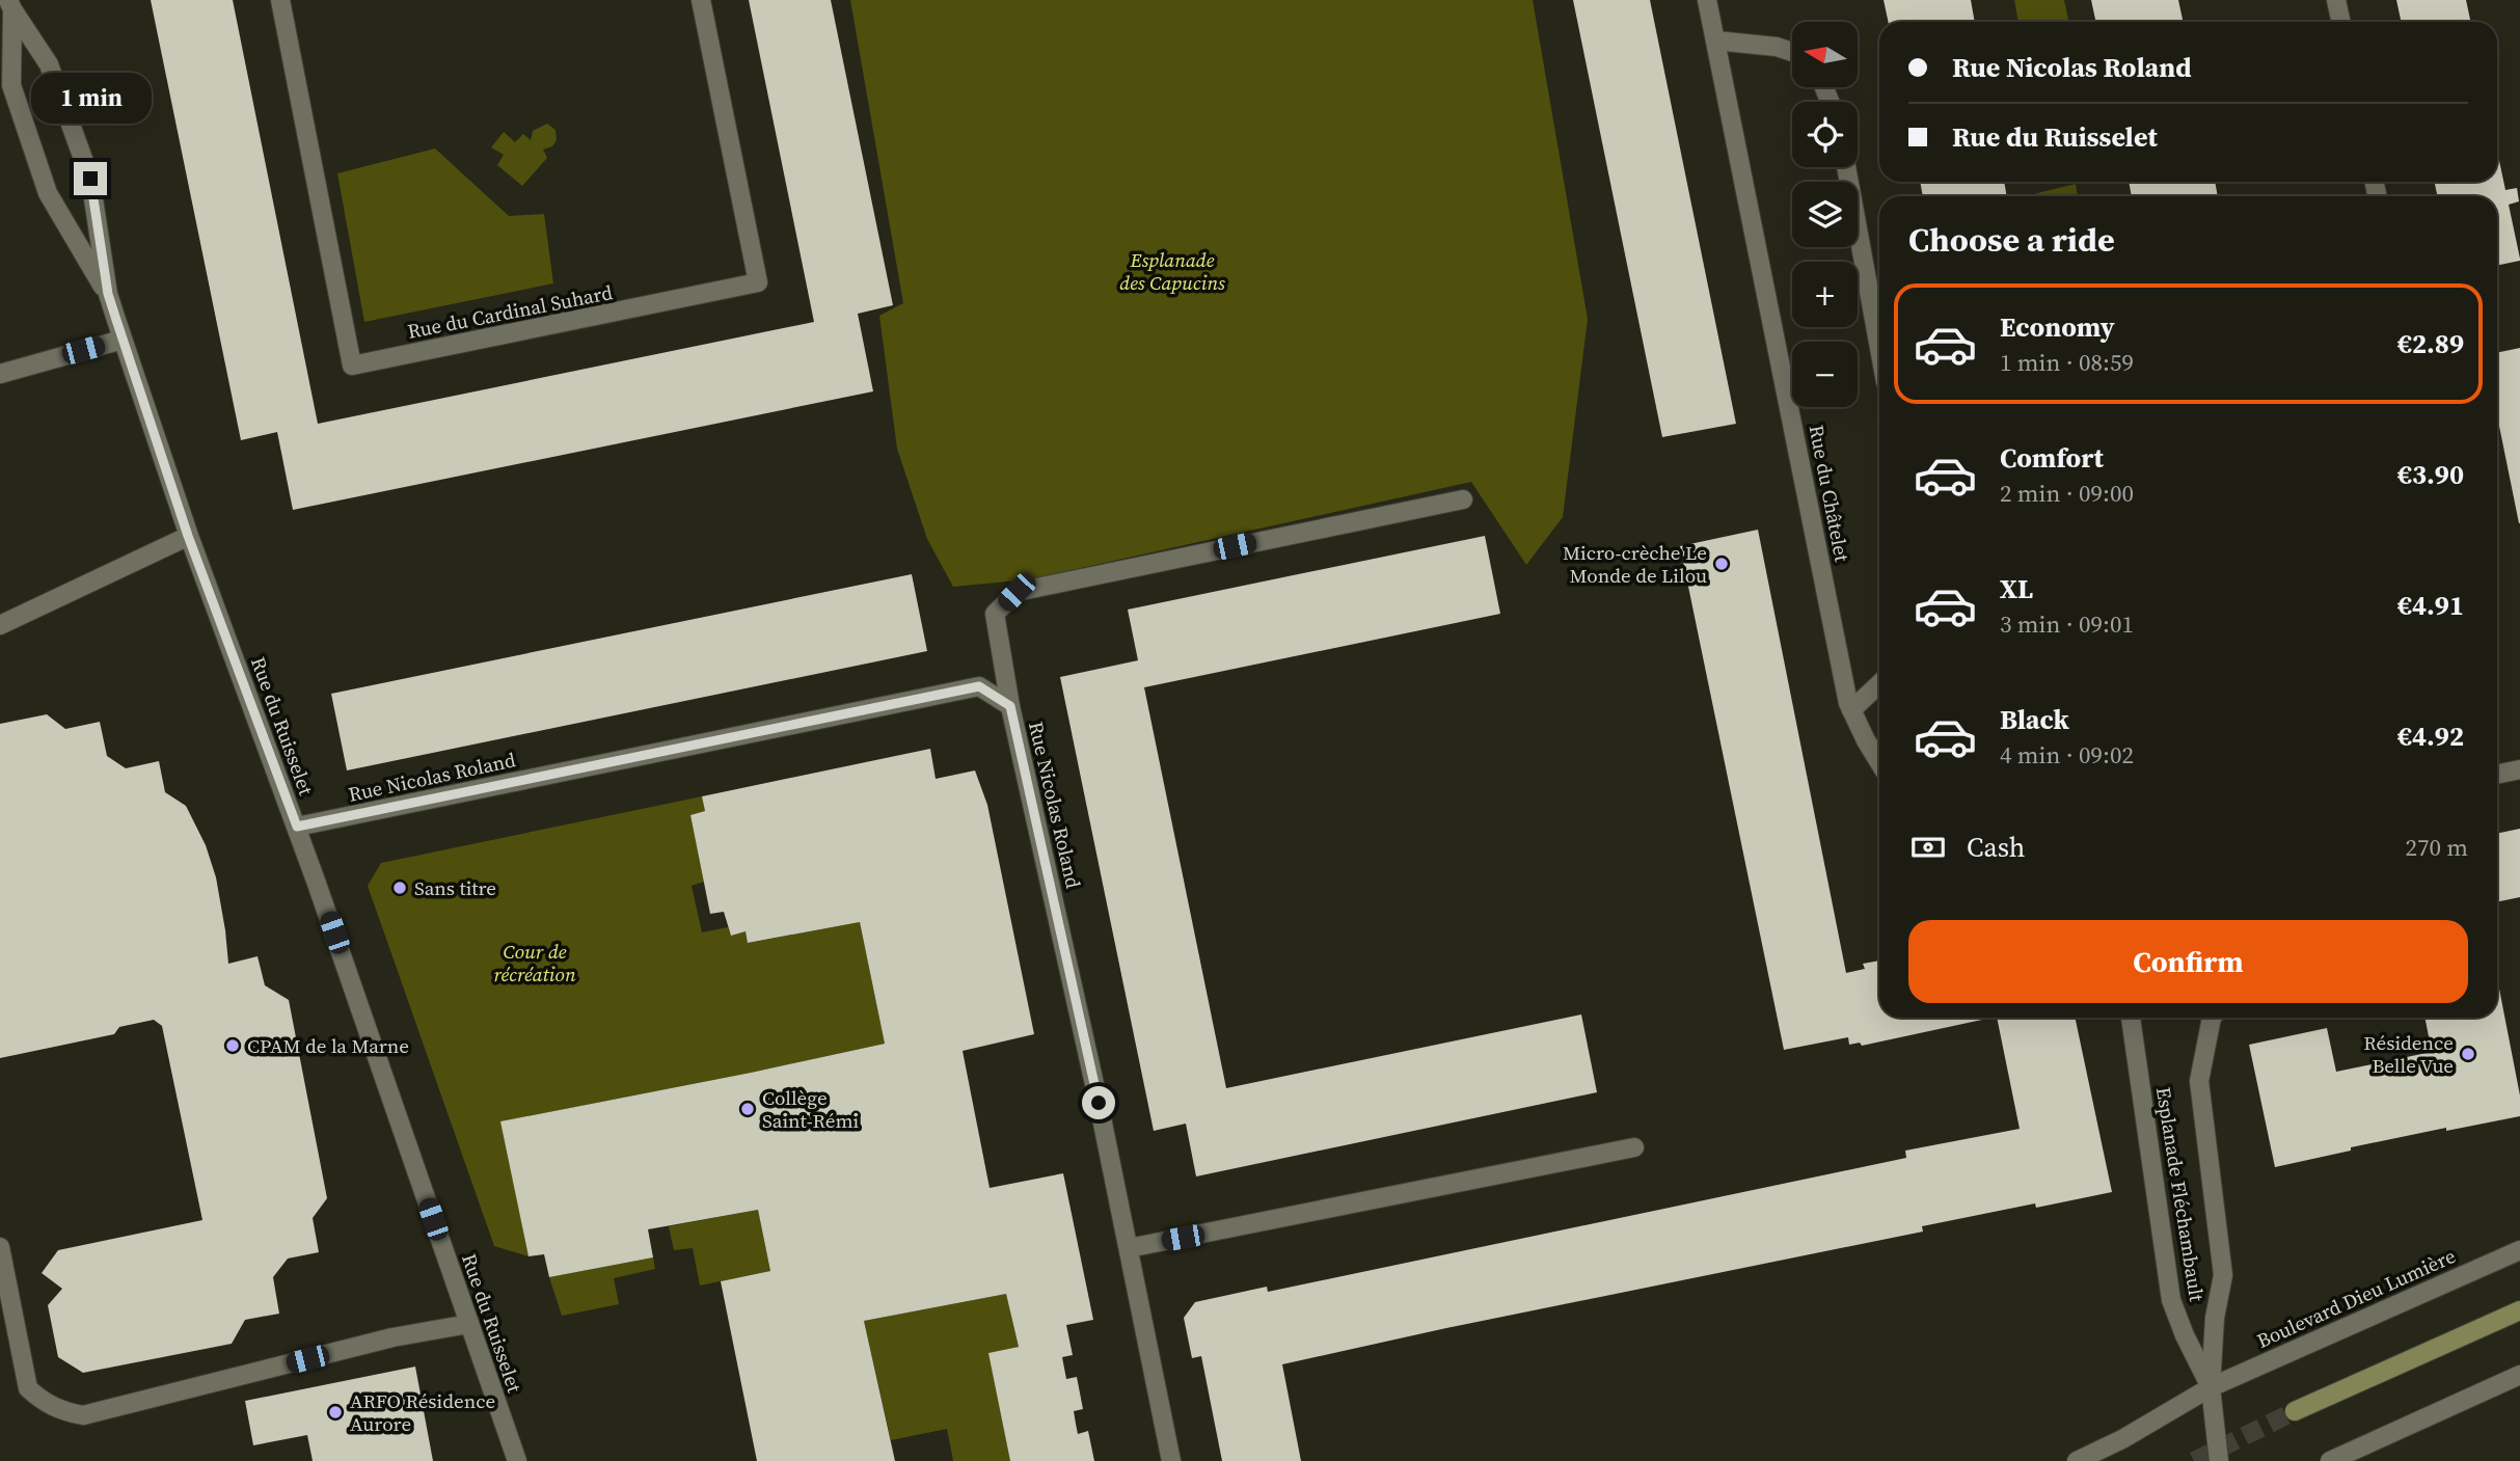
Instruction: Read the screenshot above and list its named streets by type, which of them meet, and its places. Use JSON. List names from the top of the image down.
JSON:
{
  "streets": {
    "street": [
      "Rue du Cardinal Suhard",
      "Rue du Châtelet",
      "Rue du Ruisselet",
      "Rue Nicolas Roland",
      "Esplanade Fléchambault",
      "Boulevard Dieu Lumière"
    ]
  },
  "crossings": [
    ["Rue du Ruisselet", "Rue Nicolas Roland"],
    ["Esplanade Fléchambault", "Boulevard Dieu Lumière"]
  ],
  "parks": ["Esplanade des Capucins", "Cour de récréation"],
  "places": [
    "Micro-crèche Le Monde de Lilou",
    "Sans titre",
    "CPAM de la Marne",
    "Résidence Belle Vue",
    "Collège Saint-Rémi",
    "ARFO Résidence Aurore"
  ],
  "north": "left",
  "page": {
    "map_buttons": ["+", "−"],
    "banner": ["Rue Nicolas Roland", "Rue du Ruisselet"],
    "bubble": "1 min",
    "heading": "Choose a ride",
    "list": [
      {
        "name": "Economy",
        "note": "1 min · 08:59",
        "value": "€2.89"
      },
      {
        "name": "Comfort",
        "note": "2 min · 09:00",
        "value": "€3.90"
      },
      {
        "name": "XL",
        "note": "3 min · 09:01",
        "value": "€4.91"
      },
      {
        "name": "Black",
        "note": "4 min · 09:02",
        "value": "€4.92"
      }
    ],
    "pay": ["Cash", "270 m"],
    "buttons": "Confirm"
  }
}
